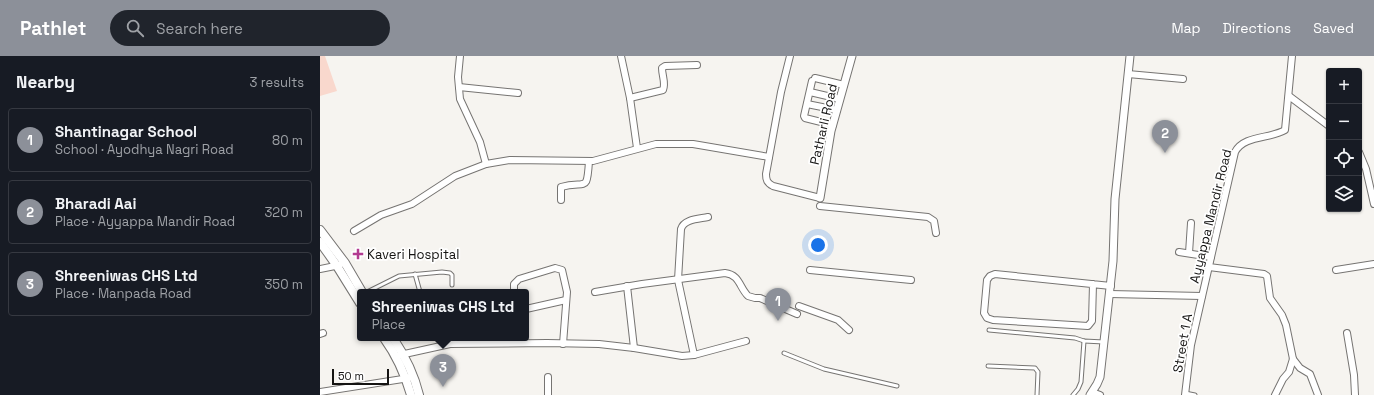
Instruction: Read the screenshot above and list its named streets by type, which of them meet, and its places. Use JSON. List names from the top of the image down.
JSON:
{
  "streets": {
    "street": ["Patharli Road", "Ayyappa Mandir Road", "Street 1 A"]
  },
  "crossings": [
    ["Ayyappa Mandir Road", "Street 1 A"]
  ],
  "places": {
    "health": ["Kaveri Hospital"]
  },
  "scale_bar": "50 m",
  "page": {
    "header": "Pathlet",
    "search": "Search here",
    "nav": ["Map", "Directions", "Saved"],
    "heading": ["Nearby", "3 results"],
    "map_buttons": ["+", "−"],
    "list": [
      {
        "mark": "1",
        "name": "Shantinagar School",
        "note": "School · Ayodhya Nagri Road",
        "value": "80 m"
      },
      {
        "mark": "2",
        "name": "Bharadi Aai",
        "note": "Place · Ayyappa Mandir Road",
        "value": "320 m"
      },
      {
        "mark": "3",
        "name": "Shreeniwas CHS Ltd",
        "note": "Place · Manpada Road",
        "value": "350 m"
      }
    ],
    "pins": ["2", "1", "3"],
    "popup": ["Shreeniwas CHS Ltd", "Place"],
    "scale": "50 m"
  }
}
